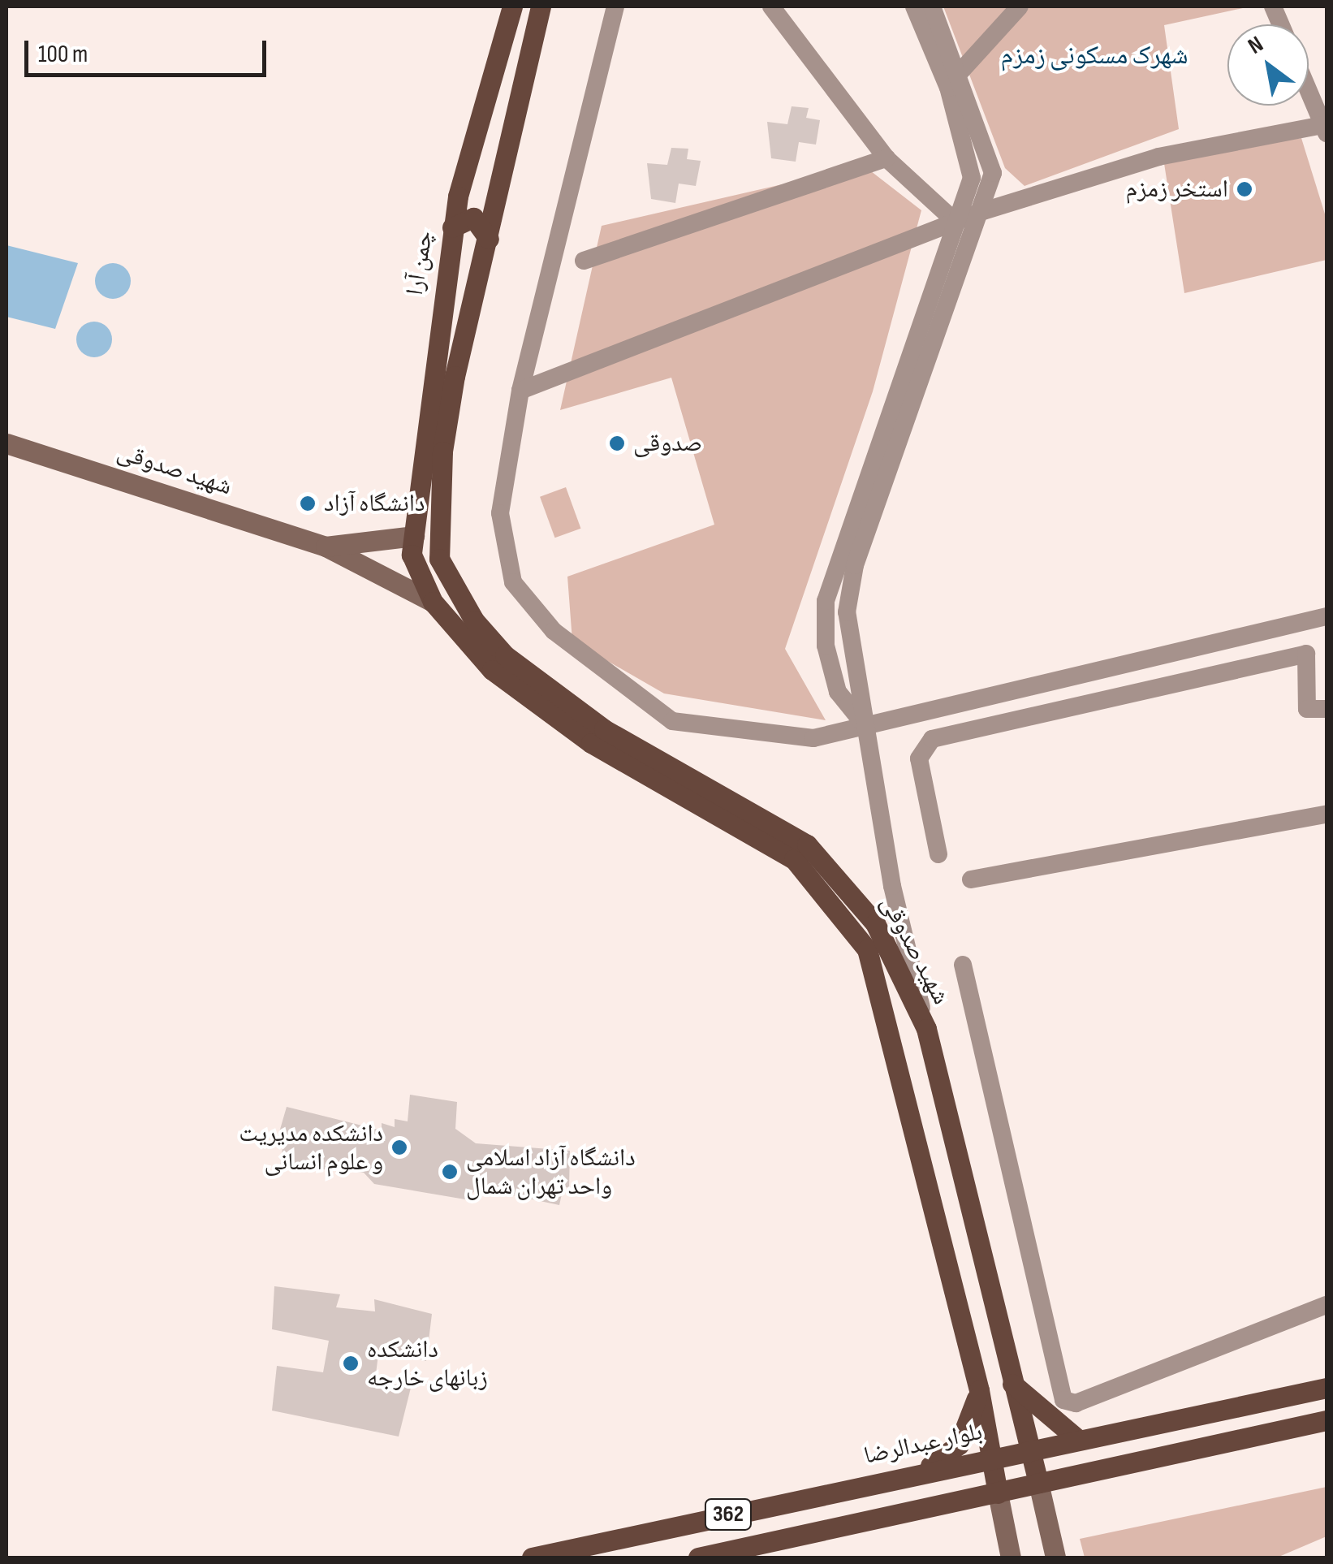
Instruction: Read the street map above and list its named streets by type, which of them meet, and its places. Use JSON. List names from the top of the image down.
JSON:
{
  "streets": {
    "main road": [
      "چمن آرا",
      "شهید صدوقی",
      "بلوار عبدالرضا",
      "362"
    ]
  },
  "crossings": [
    ["چمن آرا", "شهید صدوقی"],
    ["شهید صدوقی", "بلوار عبدالرضا"],
    ["شهید صدوقی", "362"]
  ],
  "districts": ["شهرک مسکونی زمزم"],
  "places": [
    "استخر زمزم",
    "صدوقی",
    "دانشگاه آزاد",
    "دانشکده مدیریت و علوم انسانی",
    "دانشگاه آزاد اسلامی واحد تهران شمال",
    "دانشکده زبانهای خارجه"
  ],
  "scale_bar": "100 m",
  "north": "top left"
}
